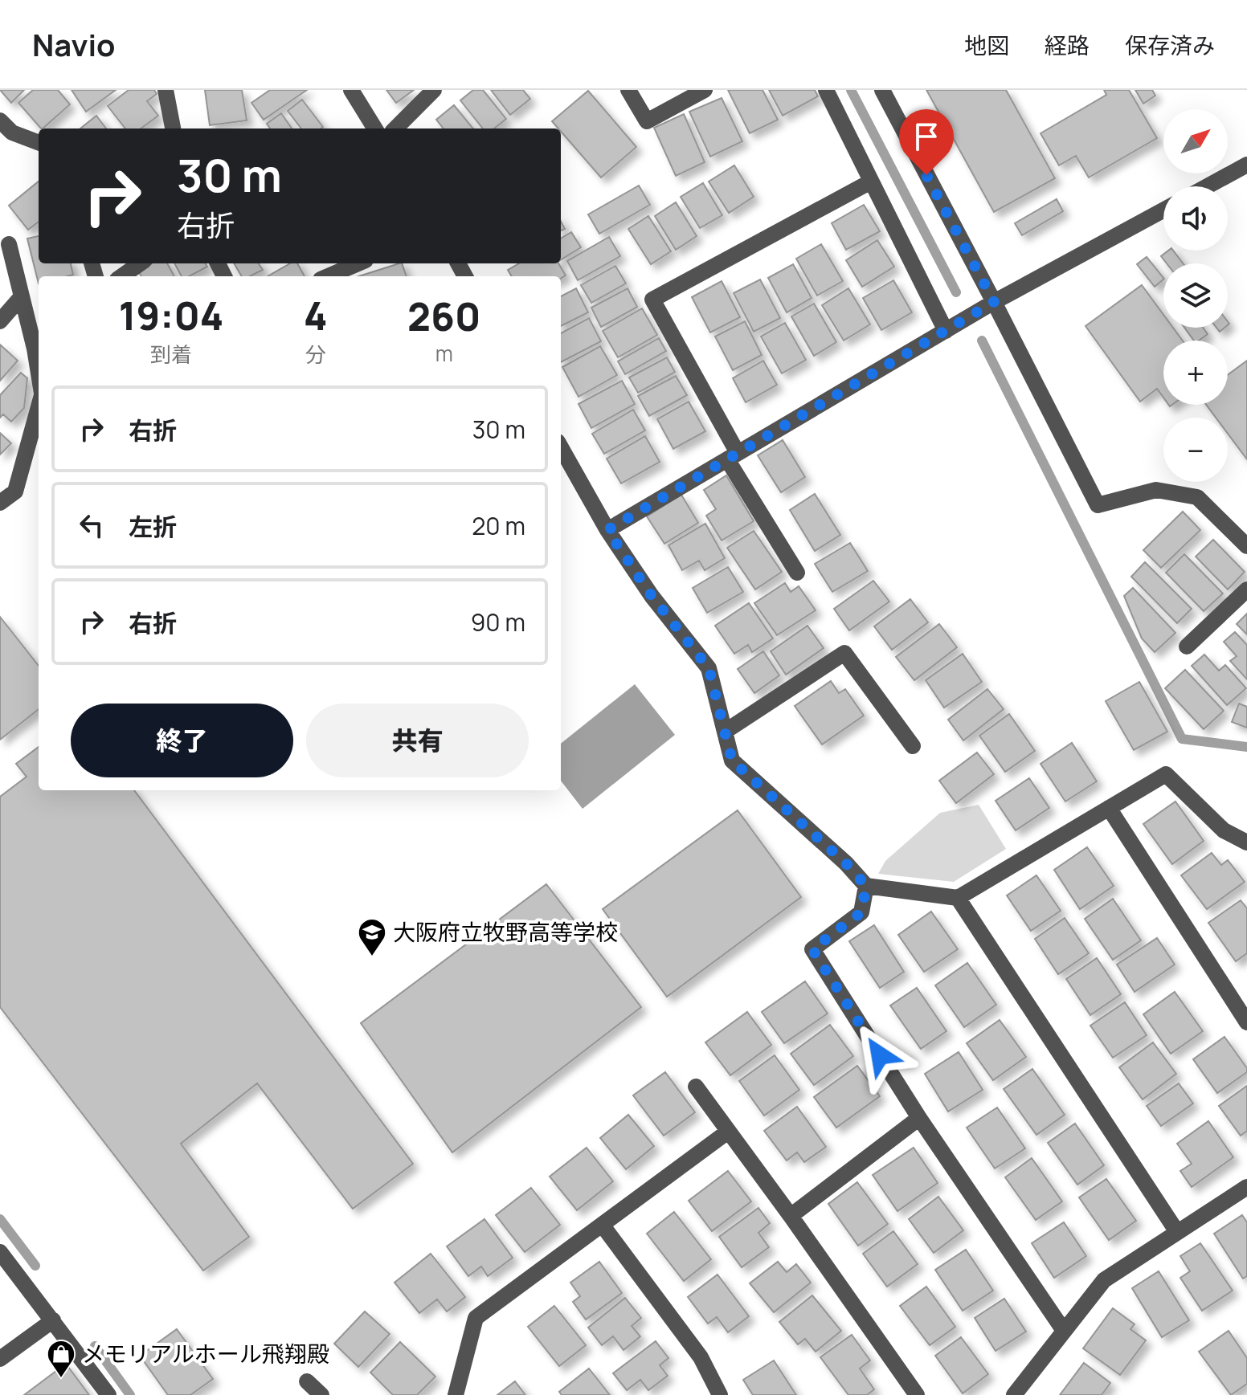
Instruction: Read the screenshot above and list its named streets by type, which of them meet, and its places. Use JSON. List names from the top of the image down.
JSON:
{
  "places": {
    "school or university": ["大阪府立牧野高等学校"],
    "shop": ["メモリアルホール飛翔殿"]
  },
  "north": "top right",
  "page": {
    "header": "Navio",
    "nav": ["地図", "経路", "保存済み"],
    "map_buttons": ["+", "−"],
    "turn": ["30 m", "右折"],
    "eta": [
      "19:04",
      "到着",
      "4",
      "分",
      "260",
      "m"
    ],
    "list": [
      {
        "name": "右折",
        "value": "30 m"
      },
      {
        "name": "左折",
        "value": "20 m"
      },
      {
        "name": "右折",
        "value": "90 m"
      }
    ],
    "buttons": ["終了", "共有"]
  }
}
